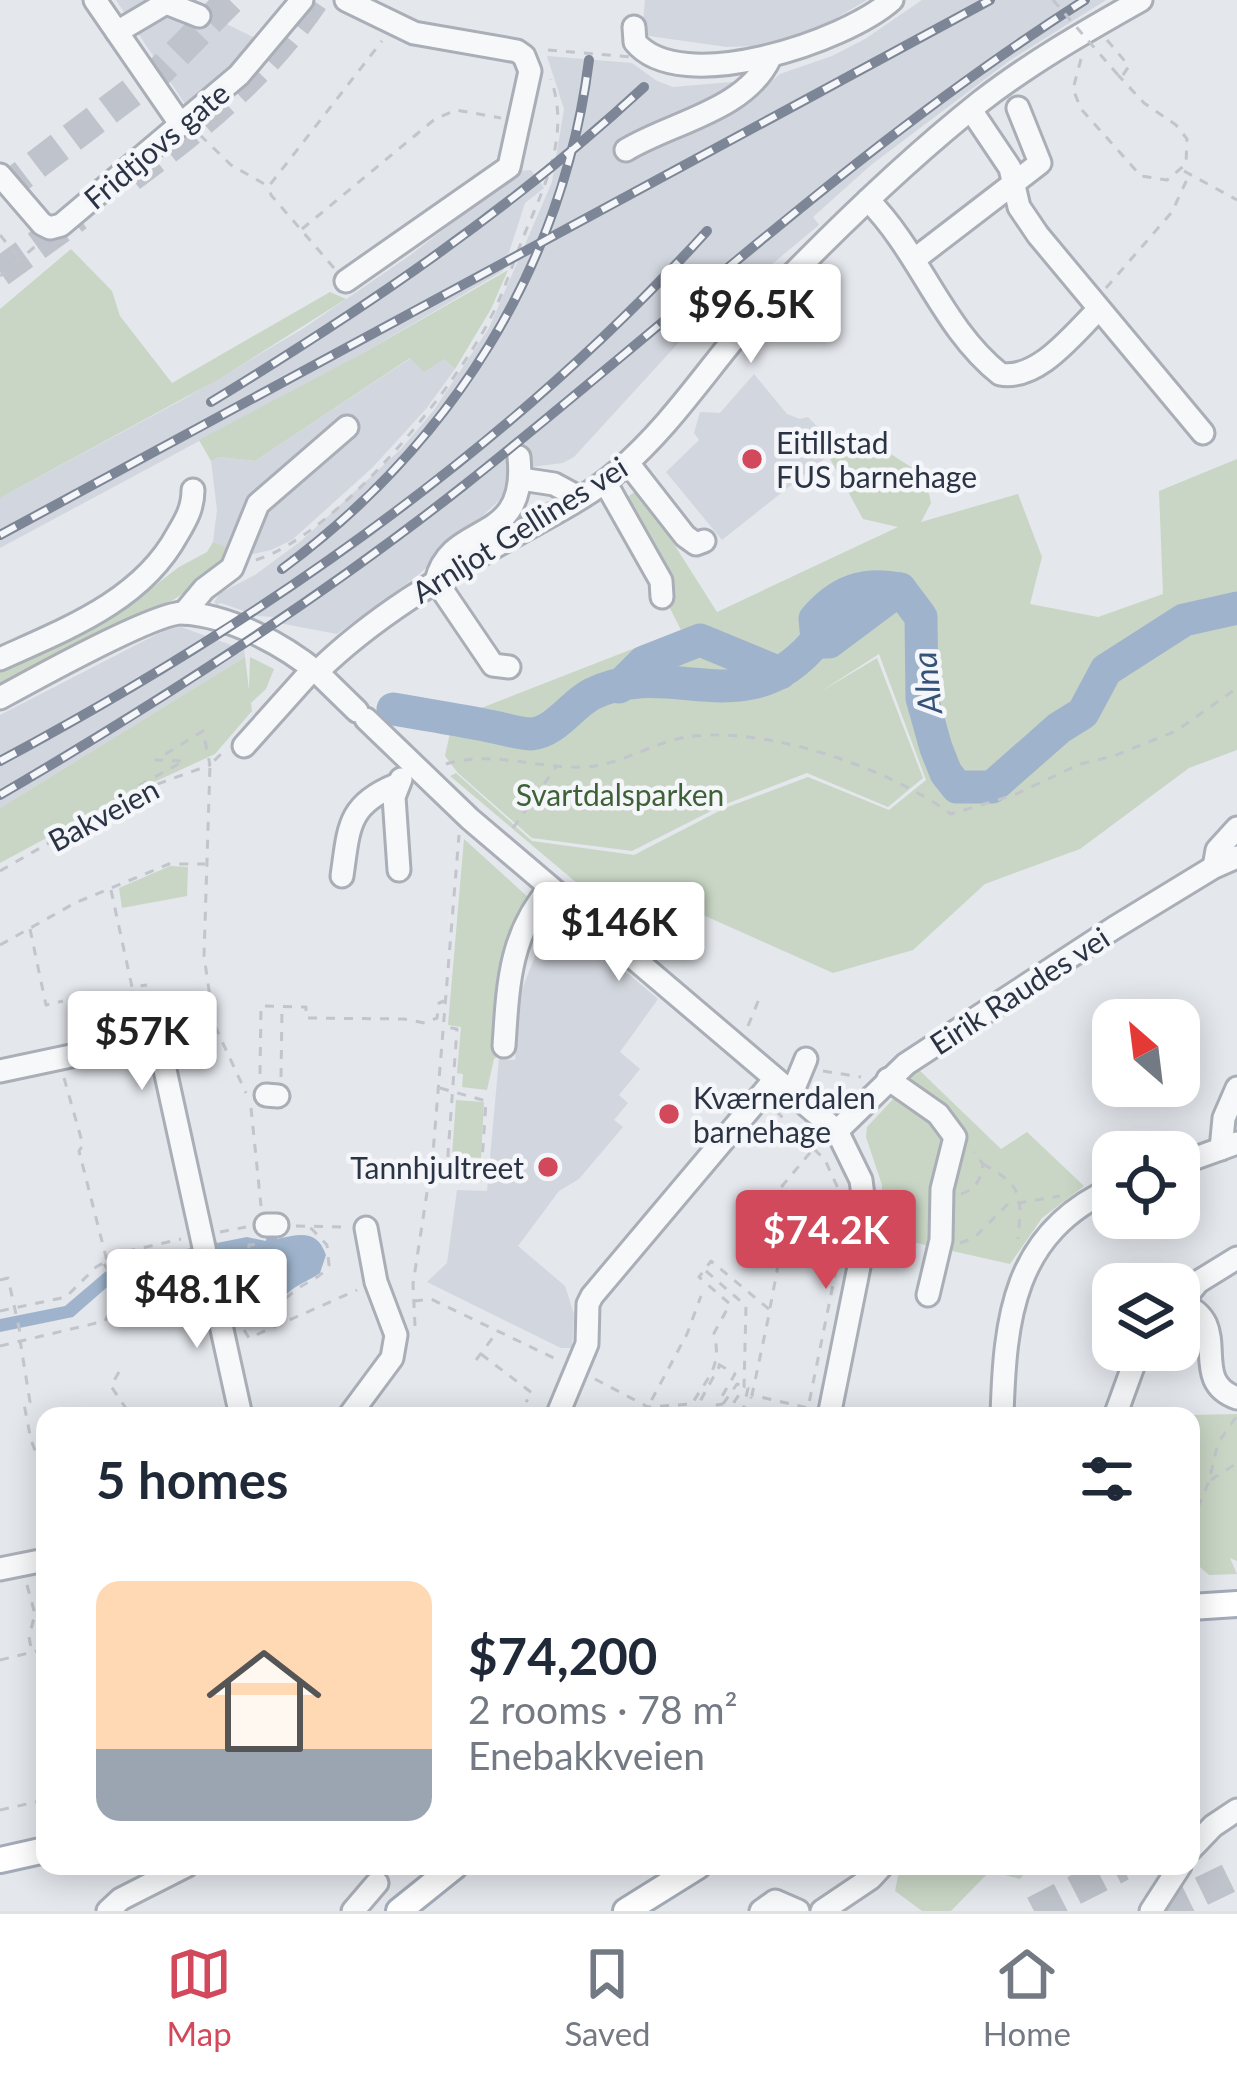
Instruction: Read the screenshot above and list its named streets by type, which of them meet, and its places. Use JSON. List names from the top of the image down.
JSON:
{
  "streets": {
    "street": ["Fridtjovs gate", "Arnljot Gellines vei", "Eirik Raudes vei"],
    "path": ["Bakveien"]
  },
  "water": ["Alna"],
  "parks": ["Svartdalsparken"],
  "places": ["Eitillstad FUS barnehage", "Kværnerdalen barnehage", "Tannhjultreet"],
  "north": "top left",
  "page": {
    "price": [
      "$96.5K",
      "$146K",
      "$57K",
      "$74.2K",
      "$48.1K"
    ],
    "heading": "5 homes",
    "list": [
      {
        "name": "$74,200",
        "note": "2 rooms · 78 m² · Enebakkveien"
      }
    ],
    "tabs": ["Map", "Saved", "Home"]
  }
}
